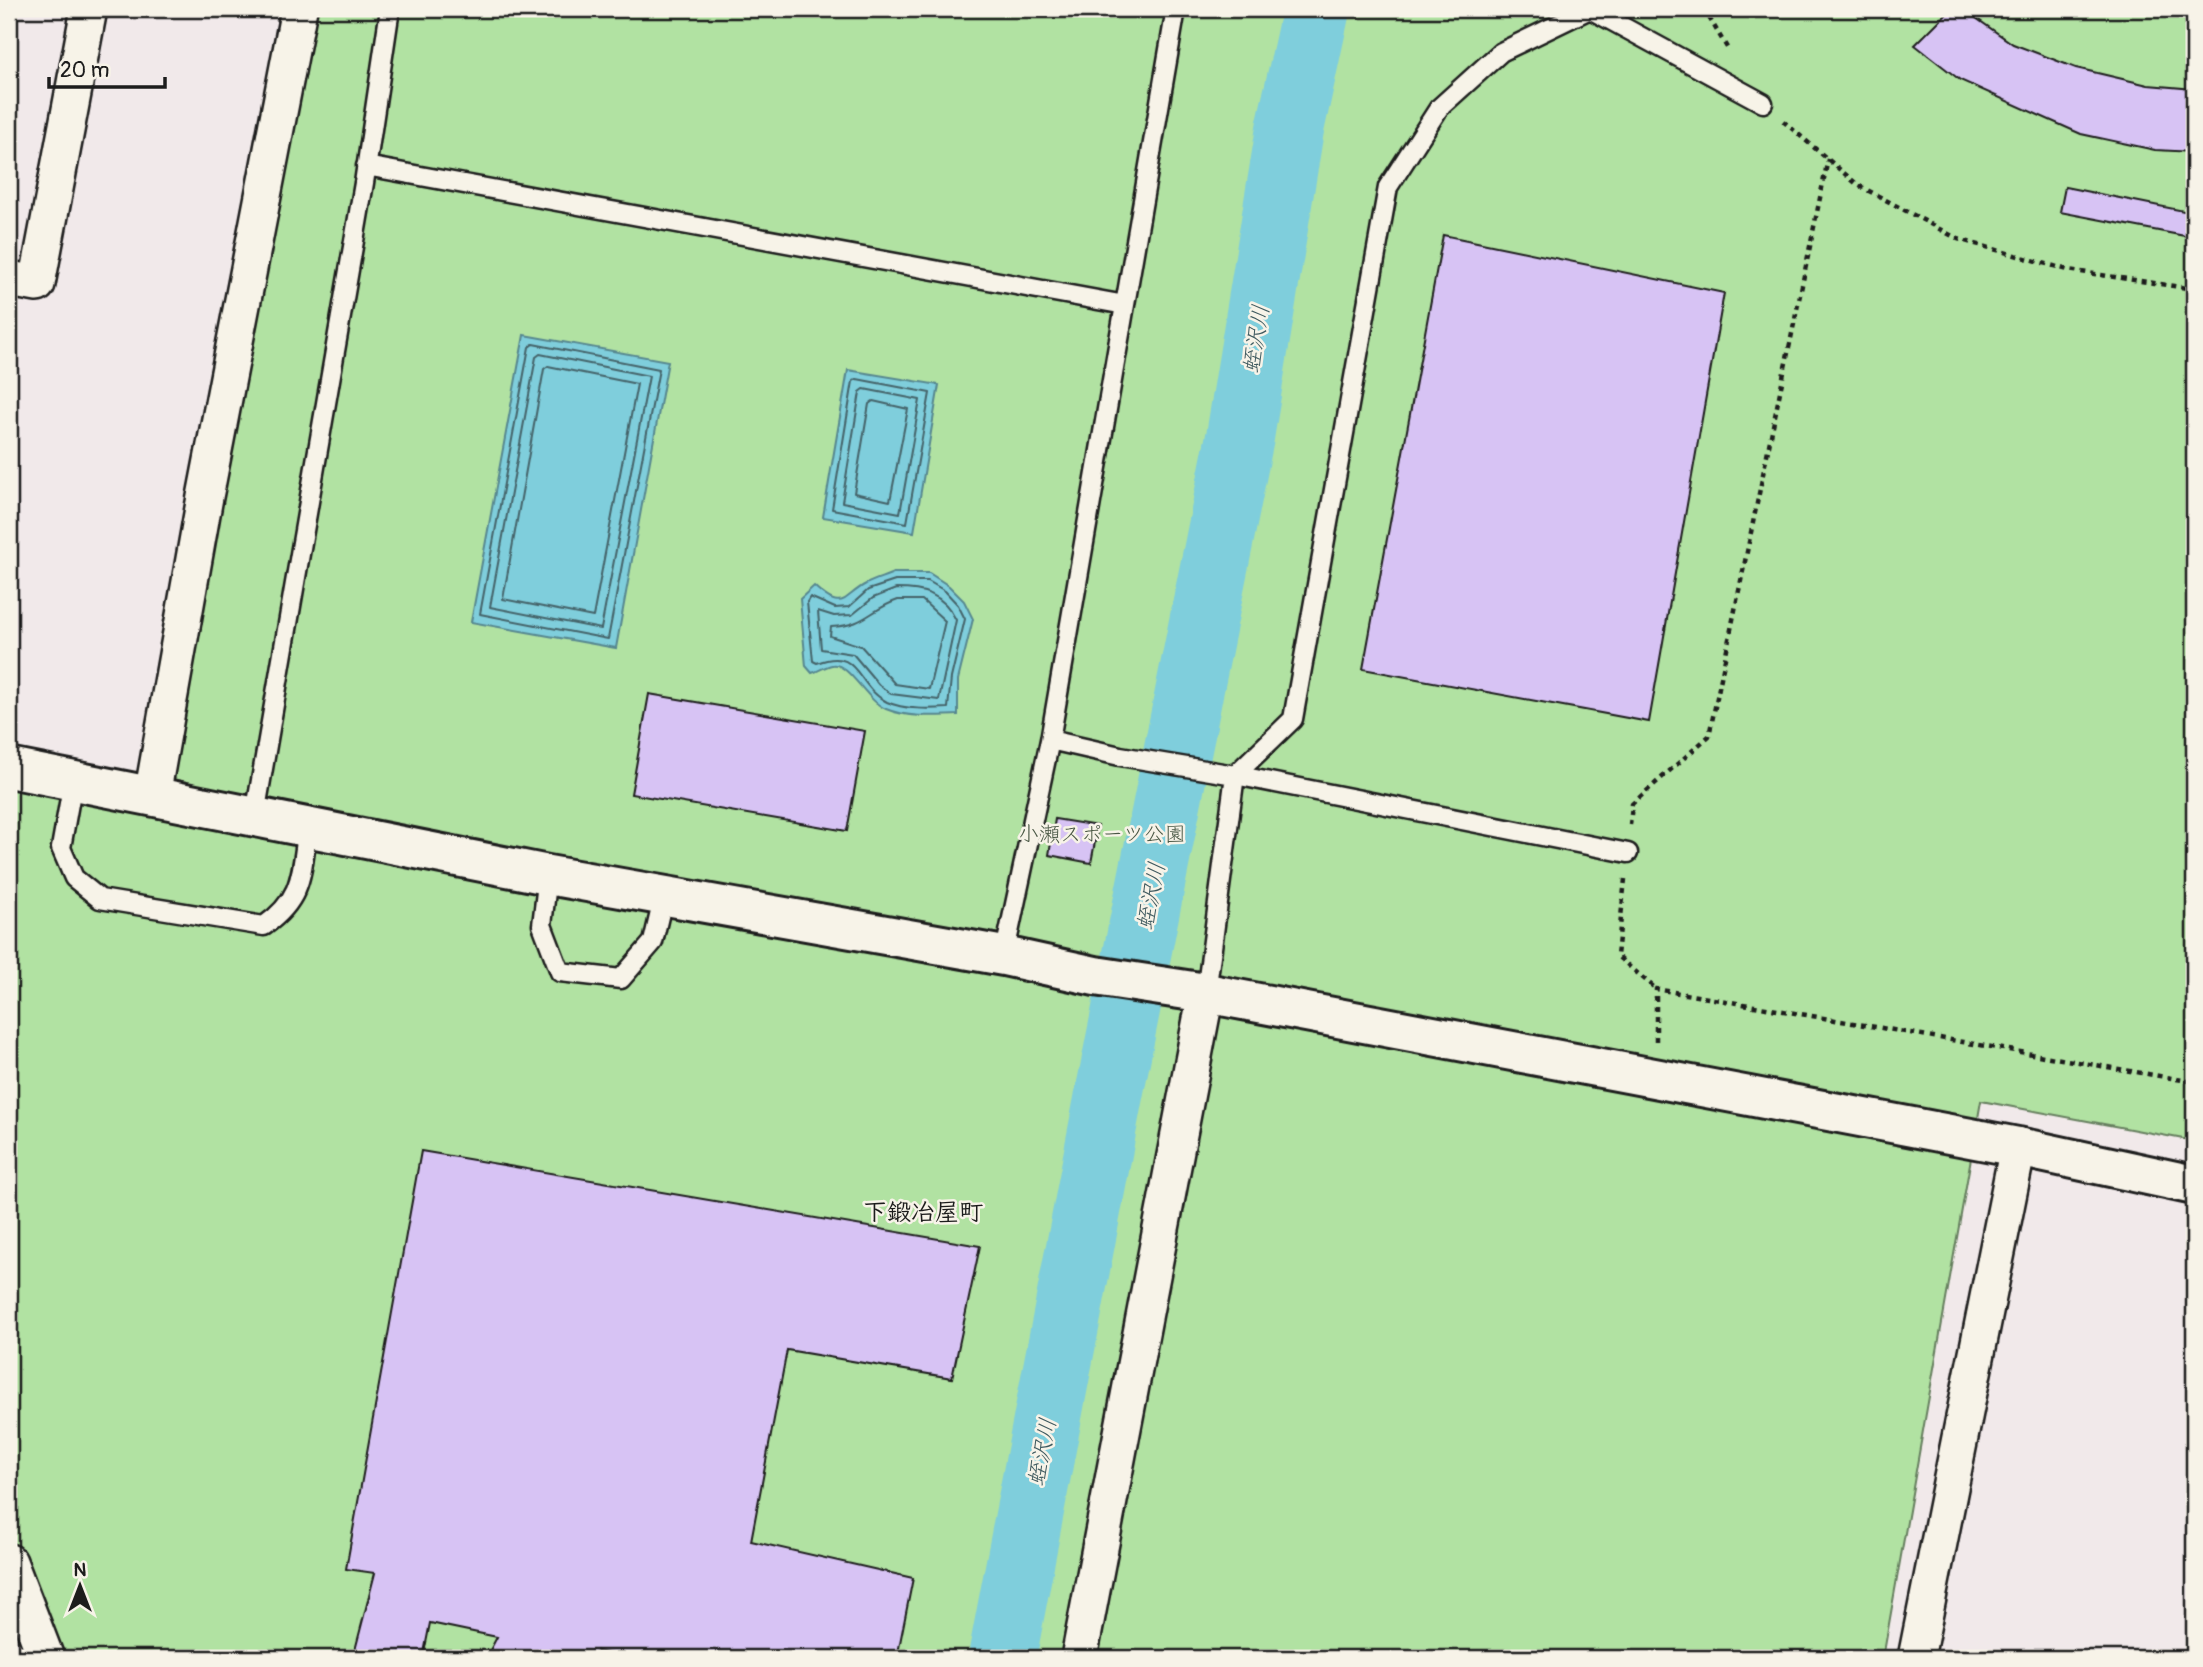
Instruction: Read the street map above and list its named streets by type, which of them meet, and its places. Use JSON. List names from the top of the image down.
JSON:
{
  "districts": ["下鍛冶屋町"],
  "water": ["蛭沢川"],
  "parks": ["小瀬スポーツ公園"],
  "scale_bar": "20 m",
  "north": "top"
}
